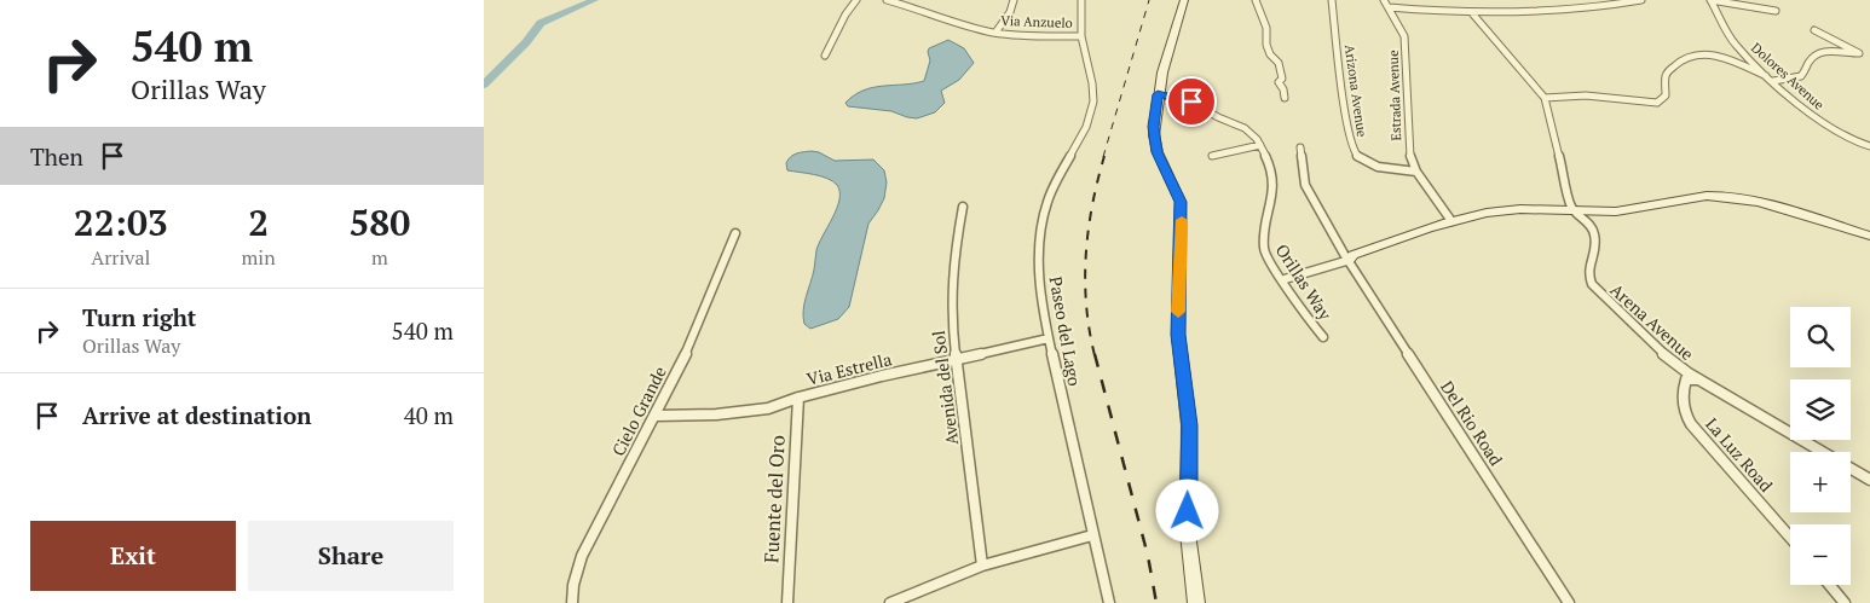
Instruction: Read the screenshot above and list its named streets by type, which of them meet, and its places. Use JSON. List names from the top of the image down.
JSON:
{
  "streets": {
    "street": [
      "Via Anzuelo",
      "Dolores Avenue",
      "Arizona Avenue",
      "Estrada Avenue",
      "Orillas Way",
      "Arena Avenue",
      "Paseo del Lago",
      "Via Estrella",
      "Avenida del Sol",
      "Cielo Grande",
      "Del Rio Road",
      "La Luz Road",
      "Fuente del Oro"
    ]
  },
  "crossings": [
    ["Via Anzuelo", "Paseo del Lago"],
    ["Arizona Avenue", "Estrada Avenue"],
    ["Arena Avenue", "La Luz Road"],
    ["Paseo del Lago", "Via Estrella"],
    ["Via Estrella", "Avenida del Sol"],
    ["Via Estrella", "Cielo Grande"],
    ["Via Estrella", "Fuente del Oro"]
  ],
  "page": {
    "turn": ["540 m", "Orillas Way"],
    "then": "Then",
    "eta": [
      "22:03",
      "Arrival",
      "2",
      "min",
      "580",
      "m"
    ],
    "list": [
      {
        "name": "Turn right",
        "note": "Orillas Way",
        "value": "540 m"
      },
      {
        "name": "Arrive at destination",
        "value": "40 m"
      }
    ],
    "map_buttons": ["+", "−"],
    "buttons": ["Exit", "Share"]
  }
}
